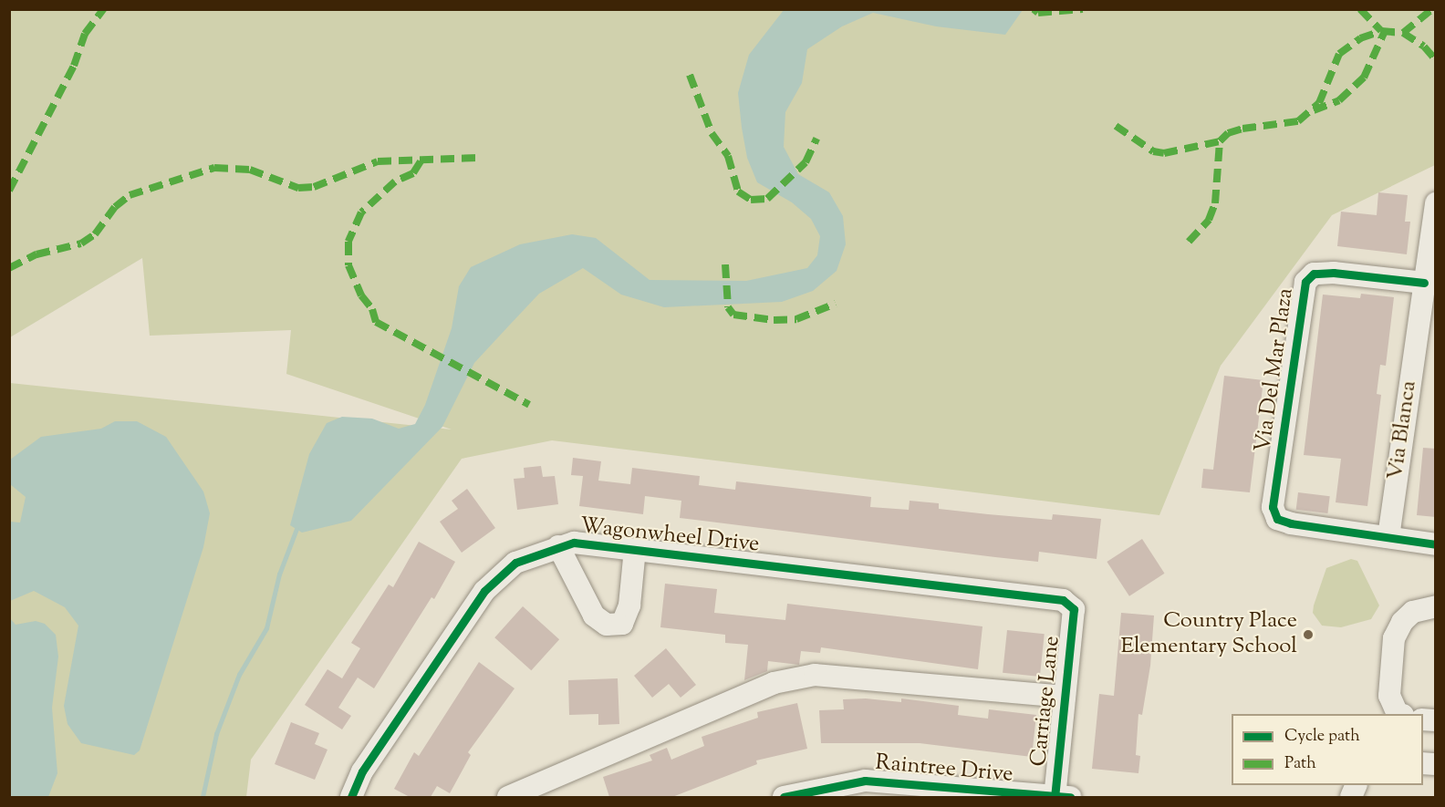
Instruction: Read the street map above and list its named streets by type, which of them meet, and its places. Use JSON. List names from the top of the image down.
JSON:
{
  "streets": {
    "street": [
      "Via Del Mar Plaza",
      "Via Blanca",
      "Wagonwheel Drive",
      "Carriage Lane",
      "Raintree Drive"
    ]
  },
  "crossings": [
    ["Via Del Mar Plaza", "Via Blanca"],
    ["Wagonwheel Drive", "Carriage Lane"],
    ["Carriage Lane", "Raintree Drive"]
  ],
  "places": ["Country Place Elementary School"],
  "legend": ["Cycle path", "Path"]
}
